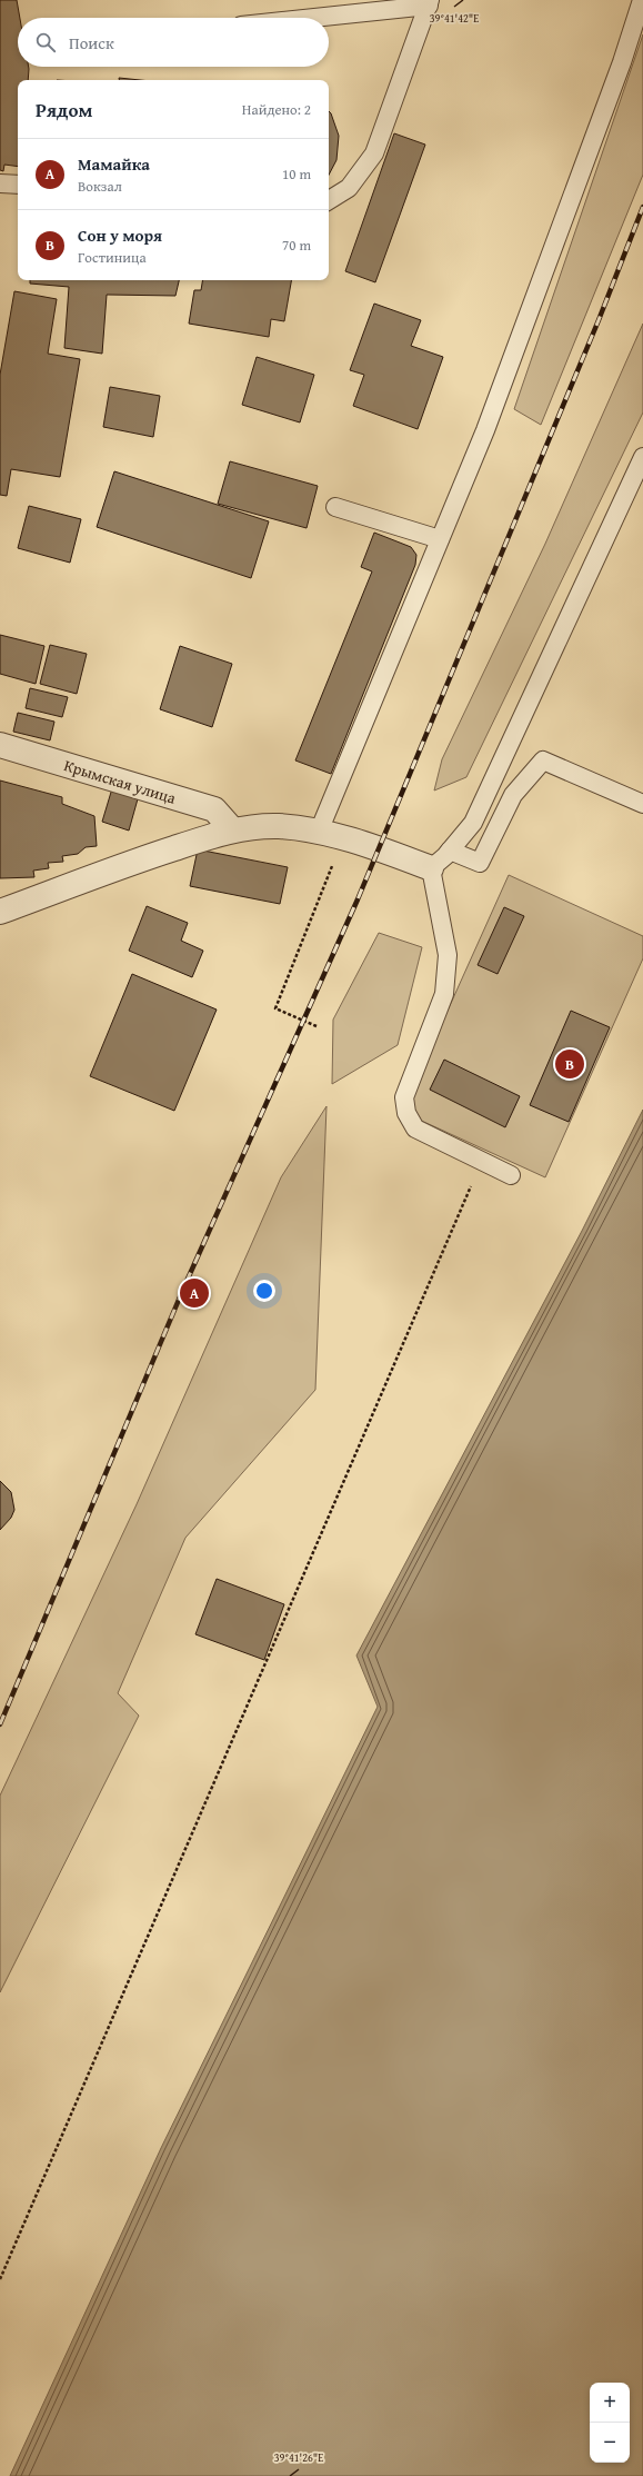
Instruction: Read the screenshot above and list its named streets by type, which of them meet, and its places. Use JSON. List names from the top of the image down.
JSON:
{
  "streets": {
    "street": ["Крымская улица"]
  },
  "page": {
    "search": "Поиск",
    "heading": ["Рядом", "Найдено: 2"],
    "list": [
      {
        "mark": "A",
        "name": "Мамайка",
        "note": "Вокзал",
        "value": "10 m"
      },
      {
        "mark": "B",
        "name": "Сон у моря",
        "note": "Гостиница",
        "value": "70 m"
      }
    ],
    "pins": ["B", "A"],
    "map_buttons": ["+", "−"]
  },
  "coordinates": ["39°41'42\"E", "39°41'26\"E"]
}
